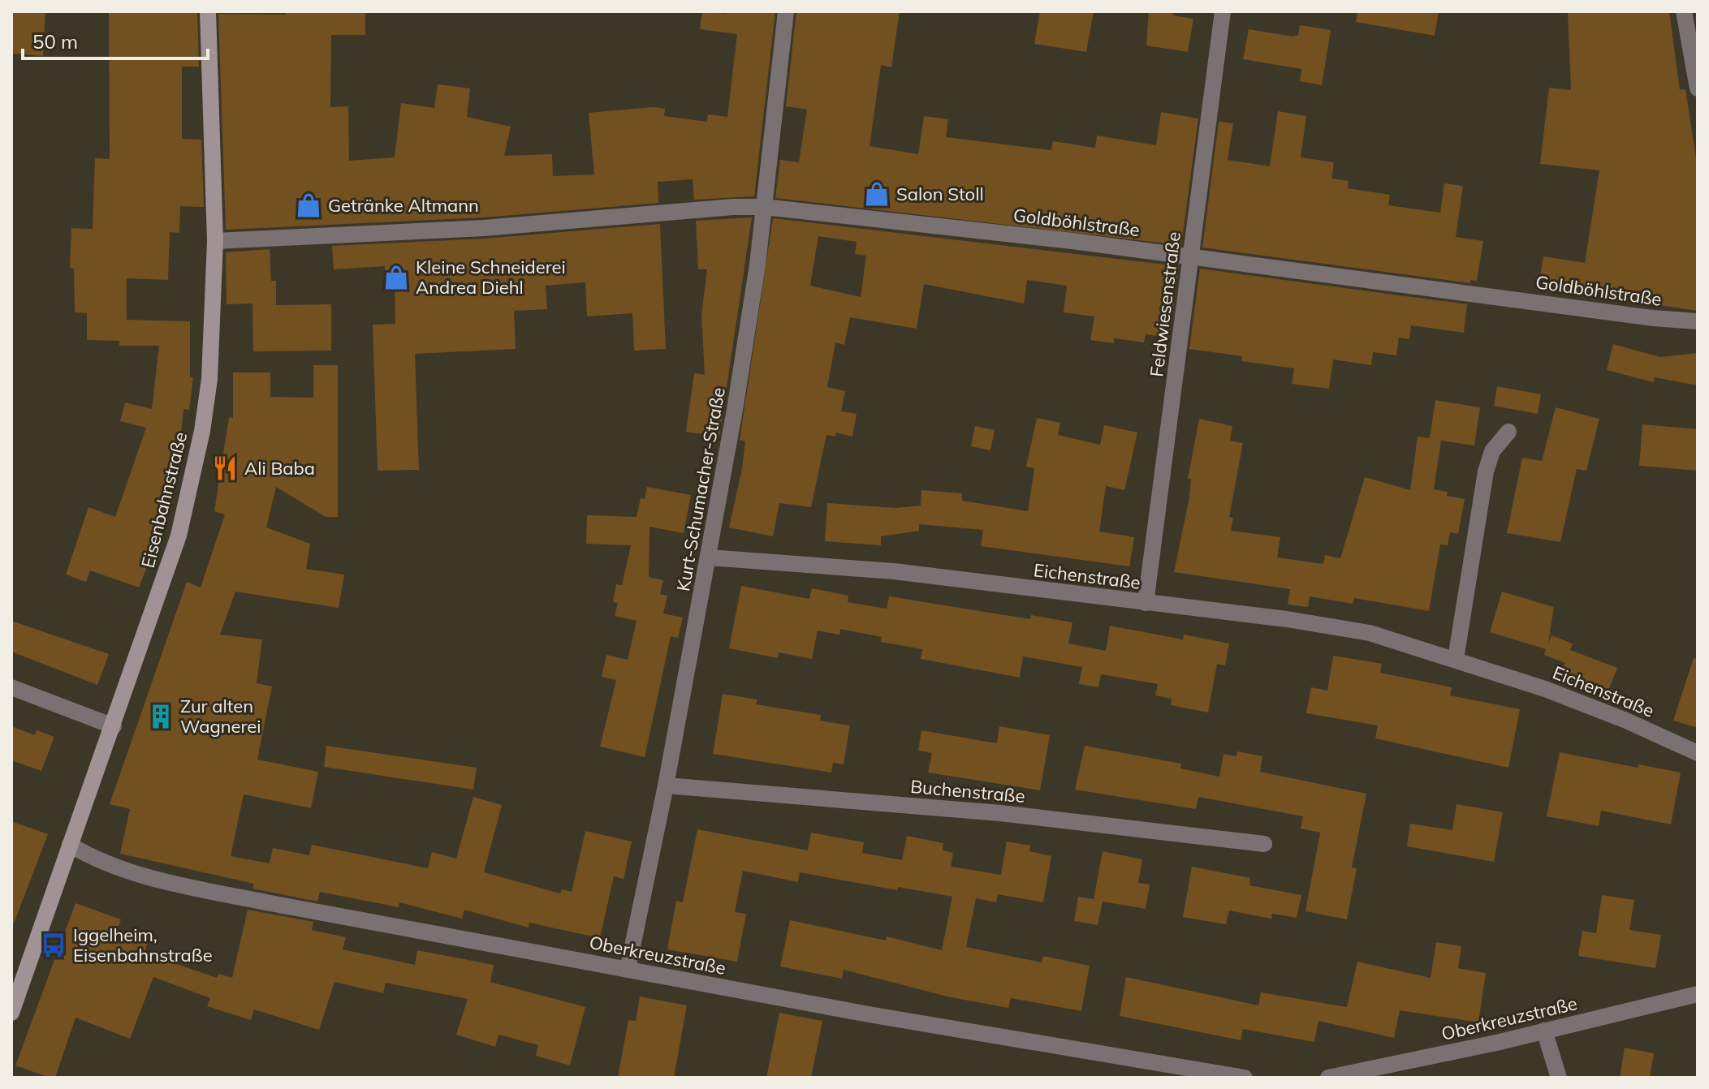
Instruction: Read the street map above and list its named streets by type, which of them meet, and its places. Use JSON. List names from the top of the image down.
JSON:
{
  "streets": {
    "main road": ["Eisenbahnstraße"],
    "street": [
      "Goldböhlstraße",
      "Feldwiesenstraße",
      "Kurt-Schumacher-Straße",
      "Eichenstraße",
      "Buchenstraße",
      "Oberkreuzstraße"
    ]
  },
  "crossings": [
    ["Goldböhlstraße", "Feldwiesenstraße"],
    ["Goldböhlstraße", "Kurt-Schumacher-Straße"],
    ["Goldböhlstraße", "Eisenbahnstraße"],
    ["Feldwiesenstraße", "Eichenstraße"],
    ["Kurt-Schumacher-Straße", "Eichenstraße"],
    ["Kurt-Schumacher-Straße", "Buchenstraße"],
    ["Kurt-Schumacher-Straße", "Oberkreuzstraße"],
    ["Eisenbahnstraße", "Oberkreuzstraße"]
  ],
  "places": {
    "shop": ["Salon Stoll", "Getränke Altmann", "Kleine Schneiderei Andrea Diehl"],
    "restaurant": ["Ali Baba"],
    "building": ["Zur alten Wagnerei"],
    "bus stop": ["Iggelheim, Eisenbahnstraße"]
  },
  "scale_bar": "50 m"
}
